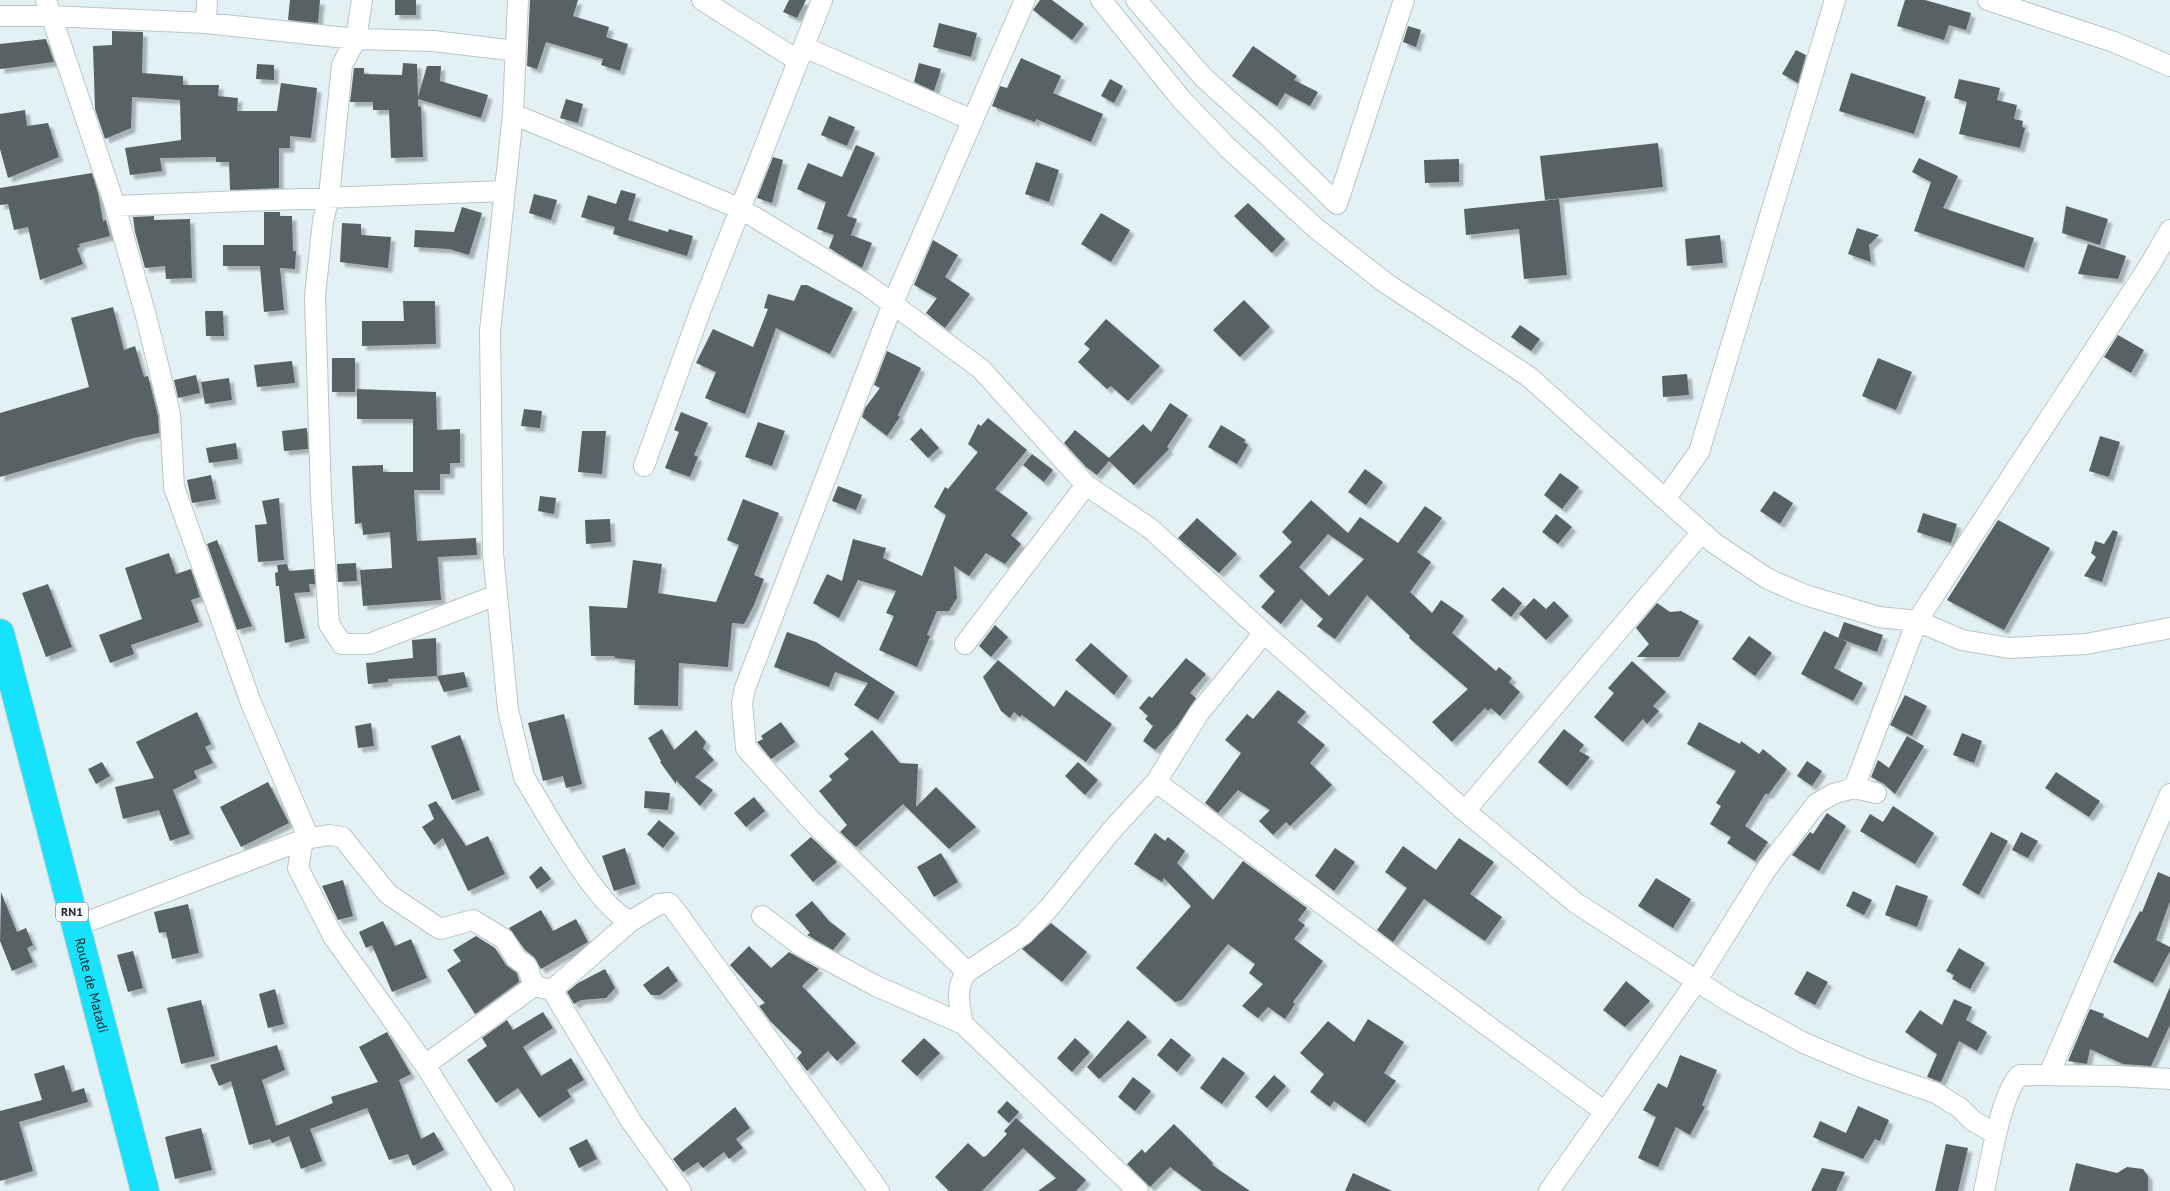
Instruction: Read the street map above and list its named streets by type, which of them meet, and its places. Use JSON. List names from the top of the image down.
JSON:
{
  "streets": {
    "highway": ["RN1", "Route de Matadi"]
  }
}
